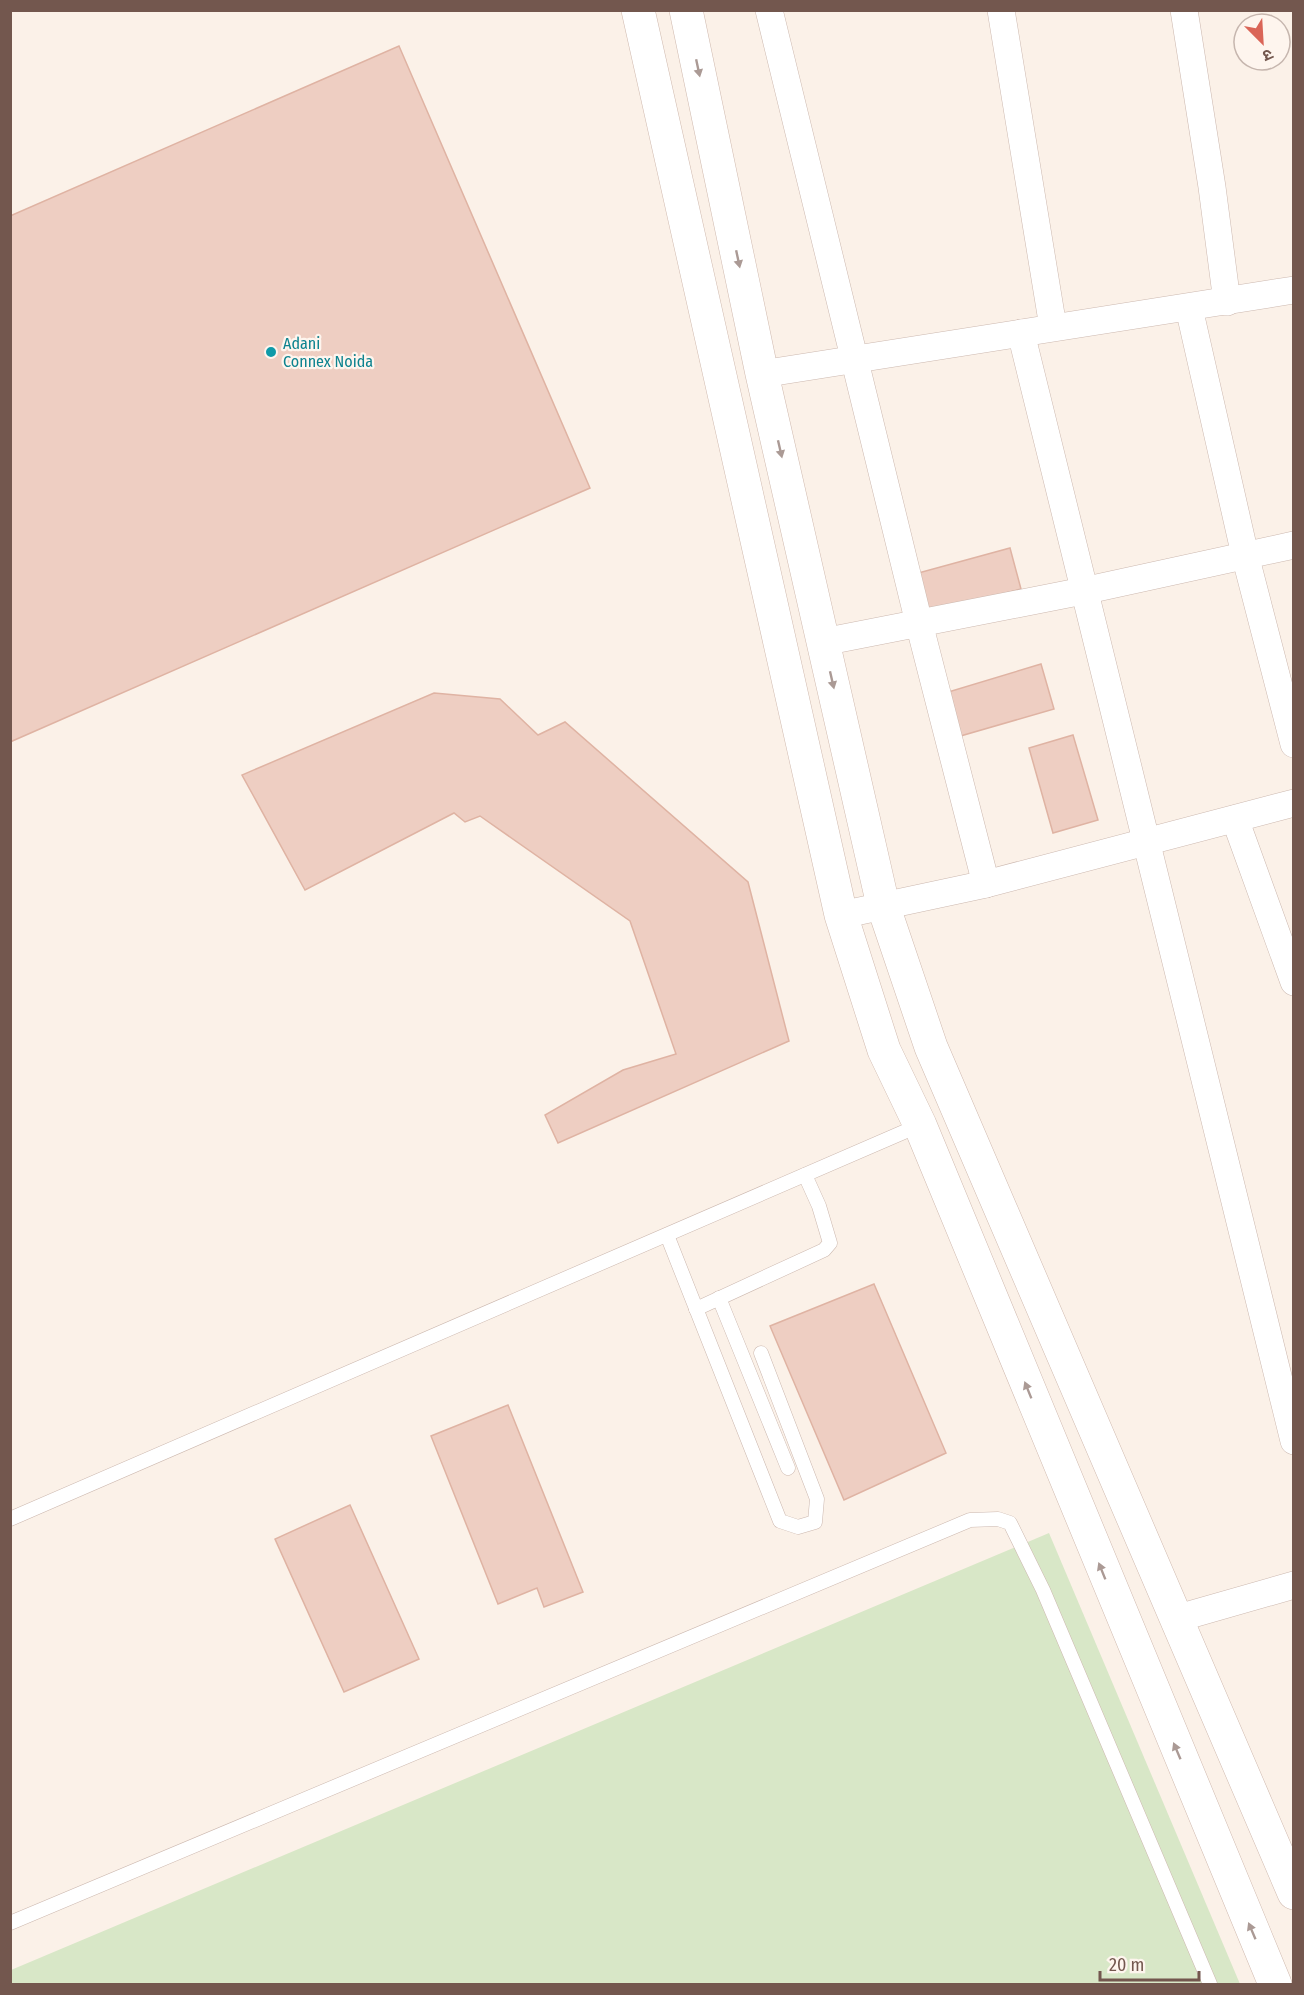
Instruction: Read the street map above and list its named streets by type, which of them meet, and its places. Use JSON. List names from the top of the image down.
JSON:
{
  "places": ["Adani Connex Noida"],
  "scale_bar": "20 m",
  "north": "bottom right"
}
